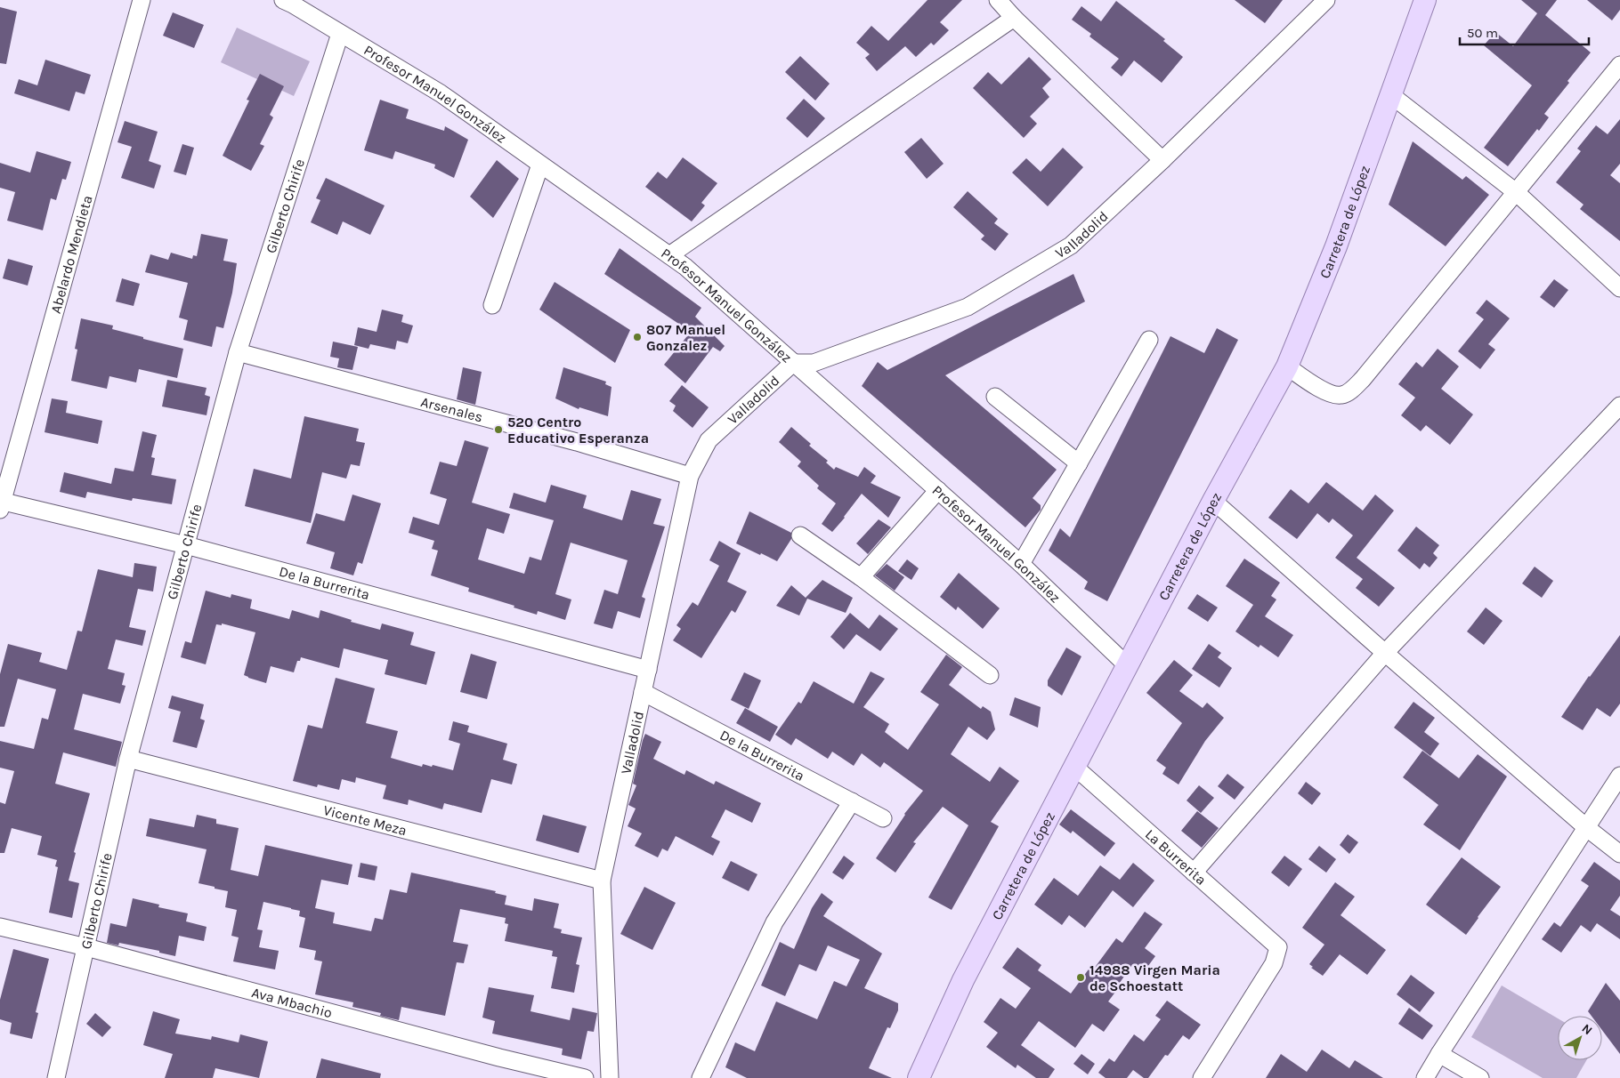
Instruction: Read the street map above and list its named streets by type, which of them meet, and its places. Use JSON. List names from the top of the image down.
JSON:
{
  "streets": {
    "main road": ["Carretera de López"],
    "street": [
      "Profesor Manuel González",
      "Gilberto Chirife",
      "Valladolid",
      "Abelardo Mendieta",
      "Arsenales",
      "De la Burrerita",
      "Vicente Meza",
      "La Burrerita",
      "Ava Mbachio"
    ]
  },
  "crossings": [
    ["Profesor Manuel González", "Gilberto Chirife"],
    ["Profesor Manuel González", "Carretera de López"],
    ["Profesor Manuel González", "Valladolid"],
    ["Gilberto Chirife", "Arsenales"],
    ["Gilberto Chirife", "De la Burrerita"],
    ["Gilberto Chirife", "Vicente Meza"],
    ["Gilberto Chirife", "Ava Mbachio"],
    ["Carretera de López", "La Burrerita"],
    ["Valladolid", "Arsenales"],
    ["Valladolid", "De la Burrerita"],
    ["Valladolid", "Vicente Meza"],
    ["Abelardo Mendieta", "De la Burrerita"]
  ],
  "places": ["807 Manuel Gonzalez", "520 Centro Educativo Esperanza", "14988 Virgen Maria de Schoestatt"],
  "scale_bar": "50 m",
  "north": "top right"
}
